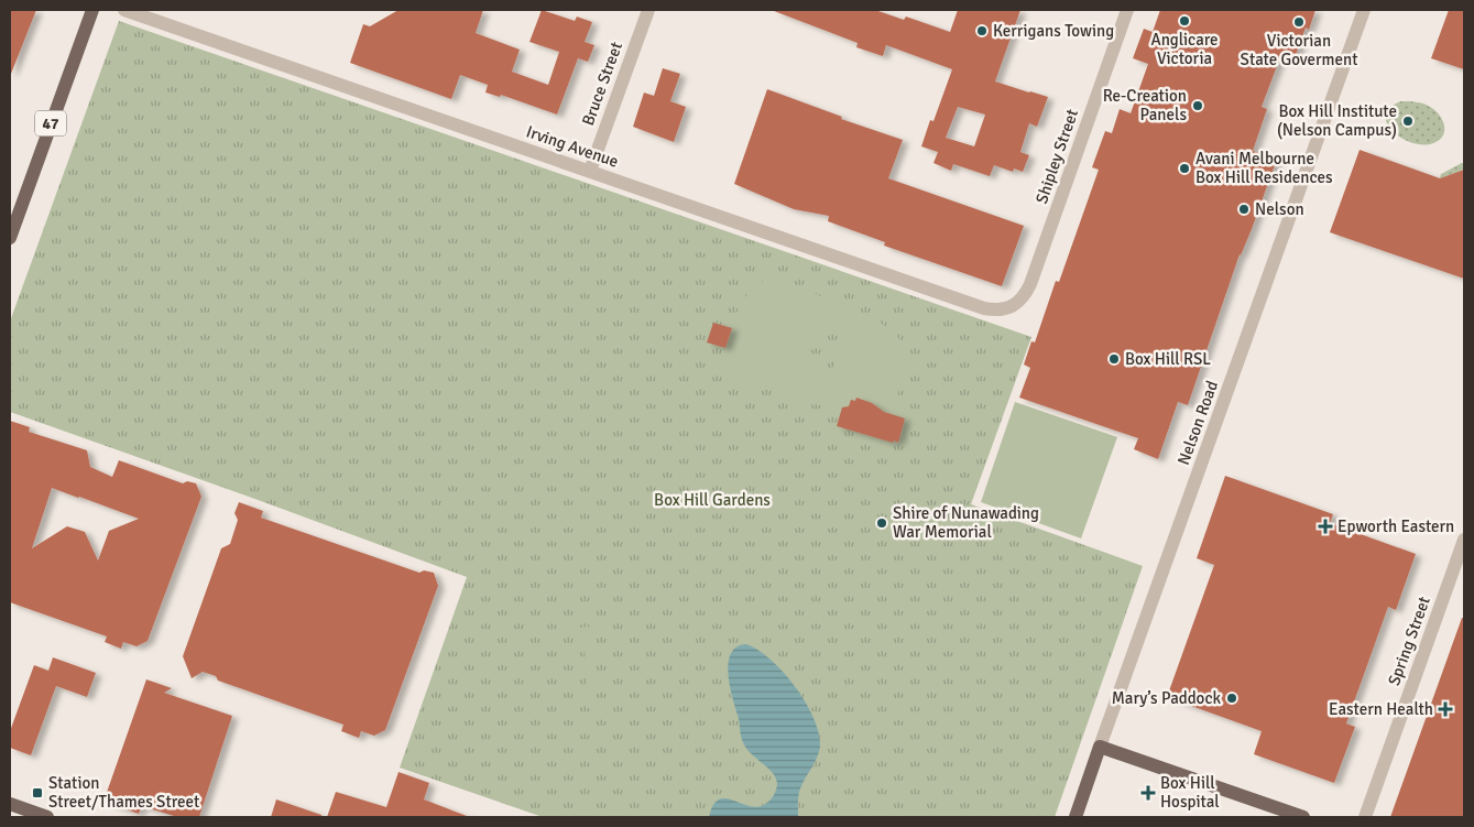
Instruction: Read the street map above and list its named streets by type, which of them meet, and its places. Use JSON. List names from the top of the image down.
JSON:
{
  "streets": {
    "main road": ["47", "Nelson Road"],
    "street": [
      "Bruce Street",
      "Irving Avenue",
      "Shipley Street",
      "Spring Street"
    ]
  },
  "crossings": [
    ["Bruce Street", "Irving Avenue"],
    ["Irving Avenue", "Shipley Street"]
  ],
  "parks": ["Box Hill Gardens"],
  "places": {
    "other": [
      "Anglicare Victoria",
      "Victorian State Goverment",
      "Kerrigans Towing",
      "Re-Creation Panels",
      "Box Hill Institute (Nelson Campus)",
      "Avani Melbourne Box Hill Residences",
      "Nelson",
      "Box Hill RSL",
      "Shire of Nunawading War Memorial",
      "Mary’s Paddock"
    ],
    "health": ["Epworth Eastern", "Eastern Health", "Box Hill Hospital"],
    "transit": ["Station Street/Thames Street"]
  }
}
